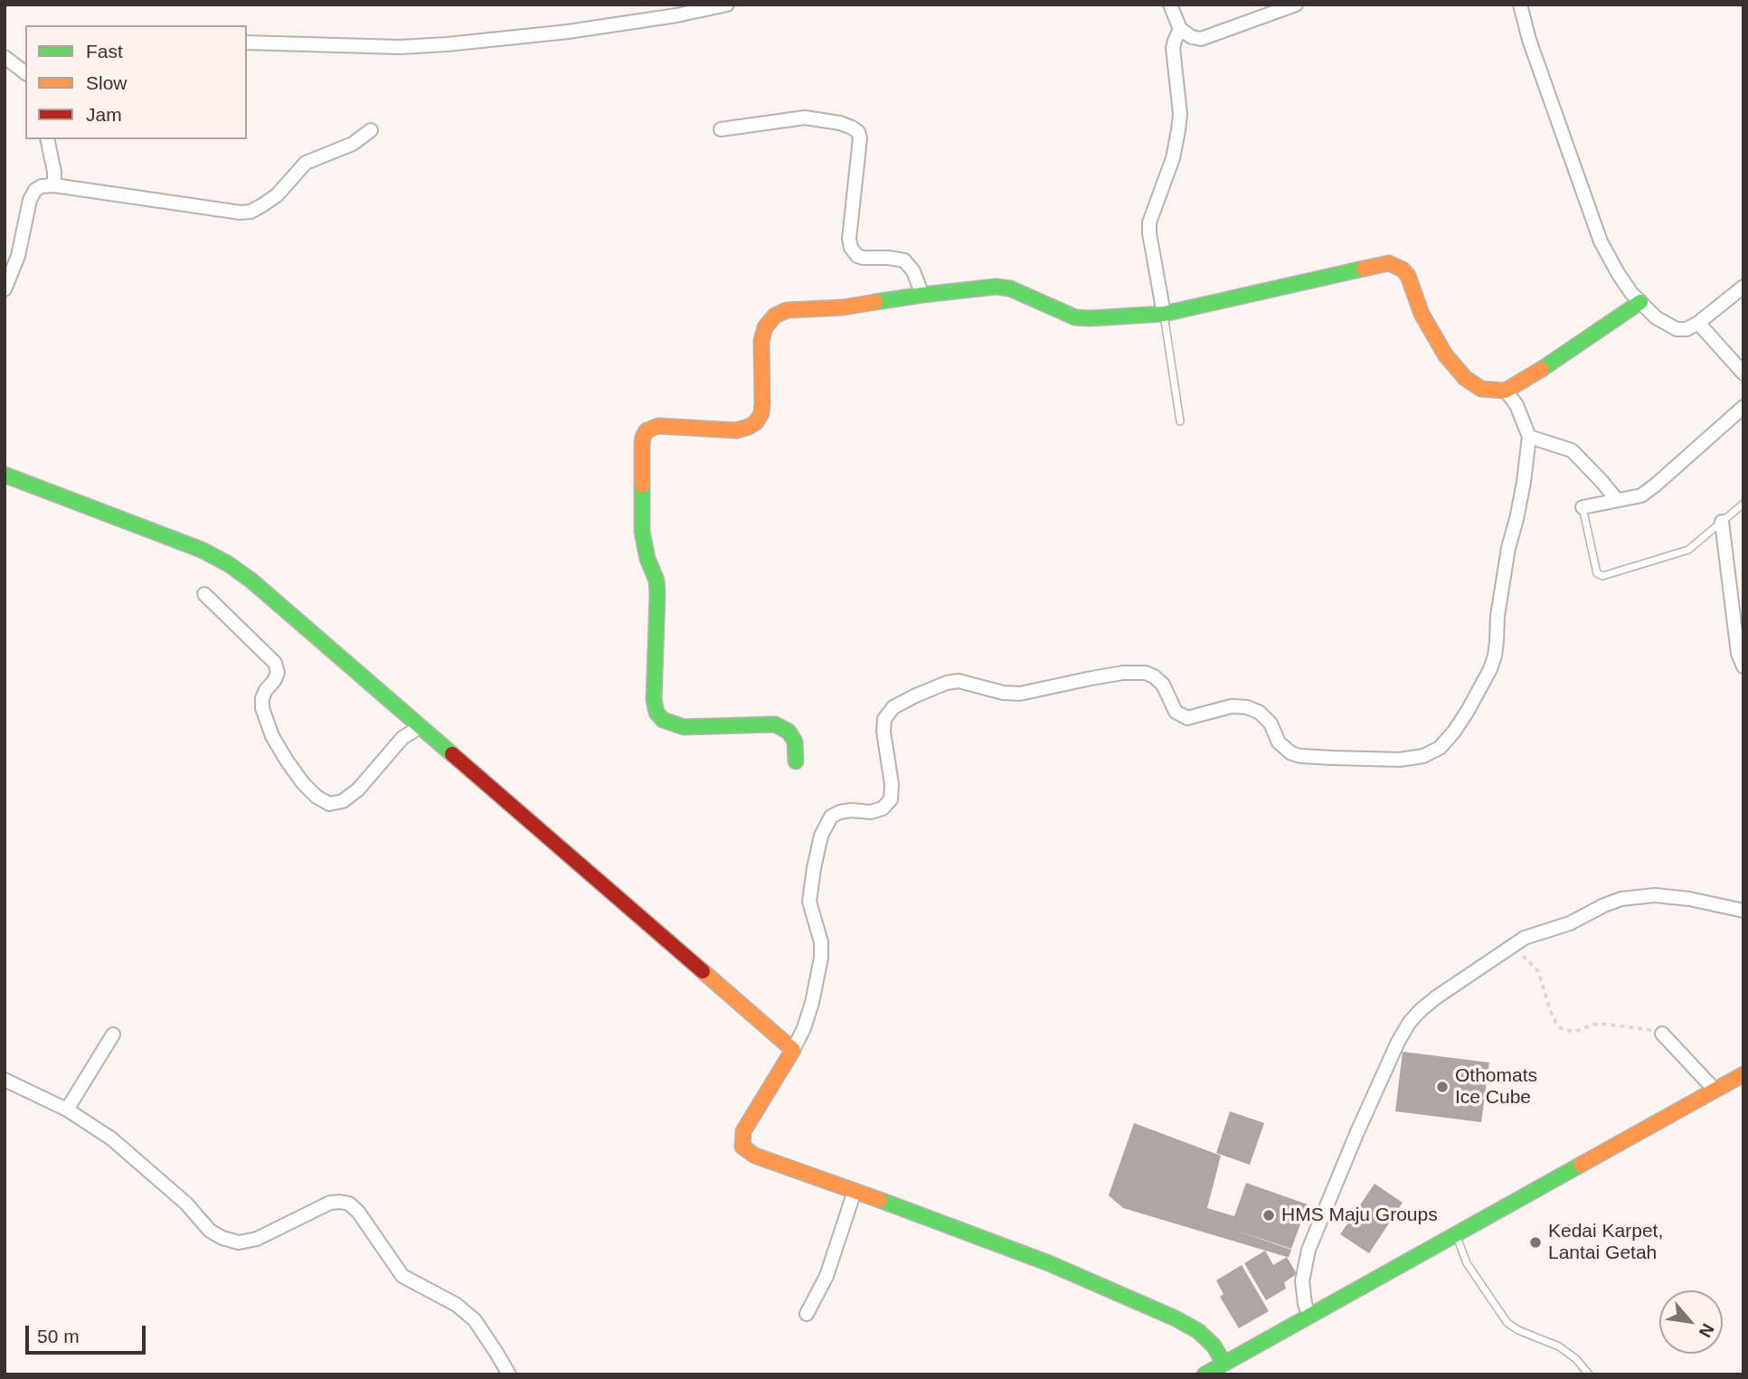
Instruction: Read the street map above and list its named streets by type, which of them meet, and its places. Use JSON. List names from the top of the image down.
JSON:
{
  "places": ["Othomats Ice Cube", "HMS Maju Groups", "Kedai Karpet, Lantai Getah"],
  "legend": ["Fast", "Slow", "Jam"],
  "scale_bar": "50 m",
  "north": "bottom right"
}
